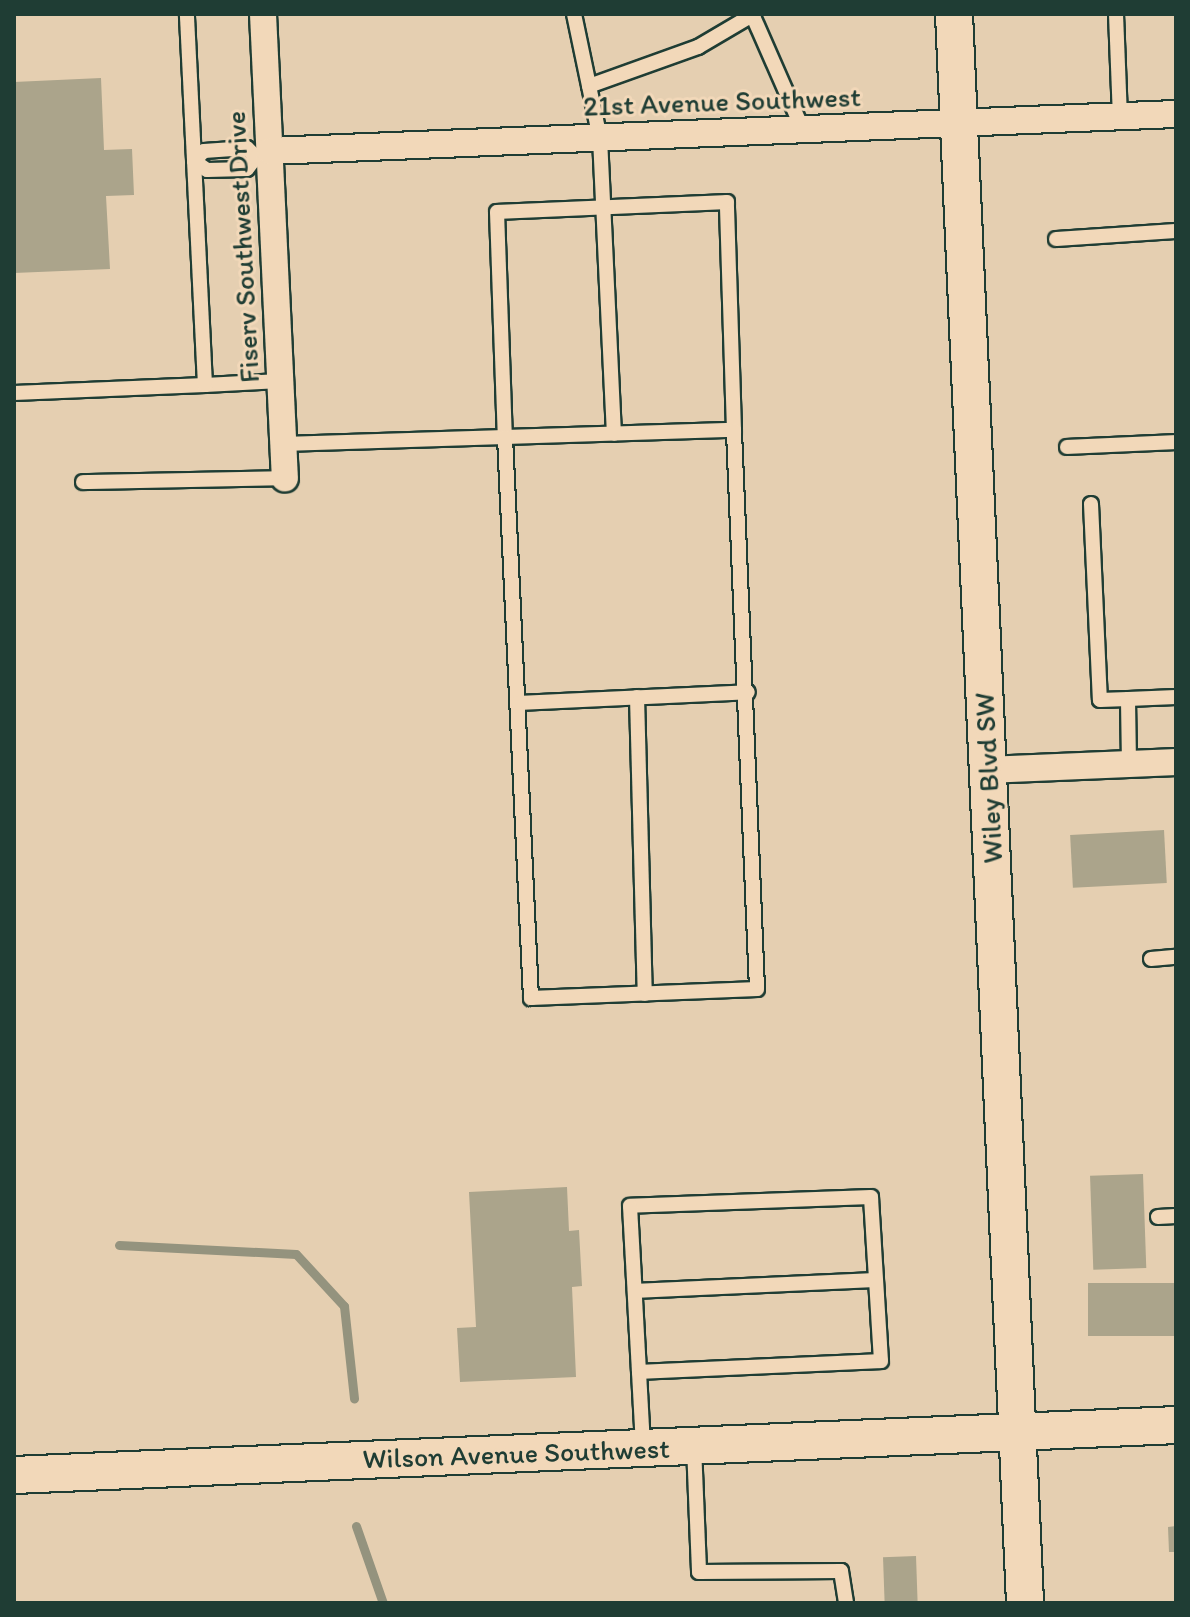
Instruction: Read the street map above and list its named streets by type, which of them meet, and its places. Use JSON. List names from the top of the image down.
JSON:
{
  "streets": {
    "street": [
      "21st Avenue Southwest",
      "Fiserv Southwest Drive",
      "Wiley Blvd SW",
      "Wilson Avenue Southwest"
    ]
  },
  "crossings": [
    ["21st Avenue Southwest", "Fiserv Southwest Drive"],
    ["21st Avenue Southwest", "Wiley Blvd SW"],
    ["Wiley Blvd SW", "Wilson Avenue Southwest"]
  ]
}
